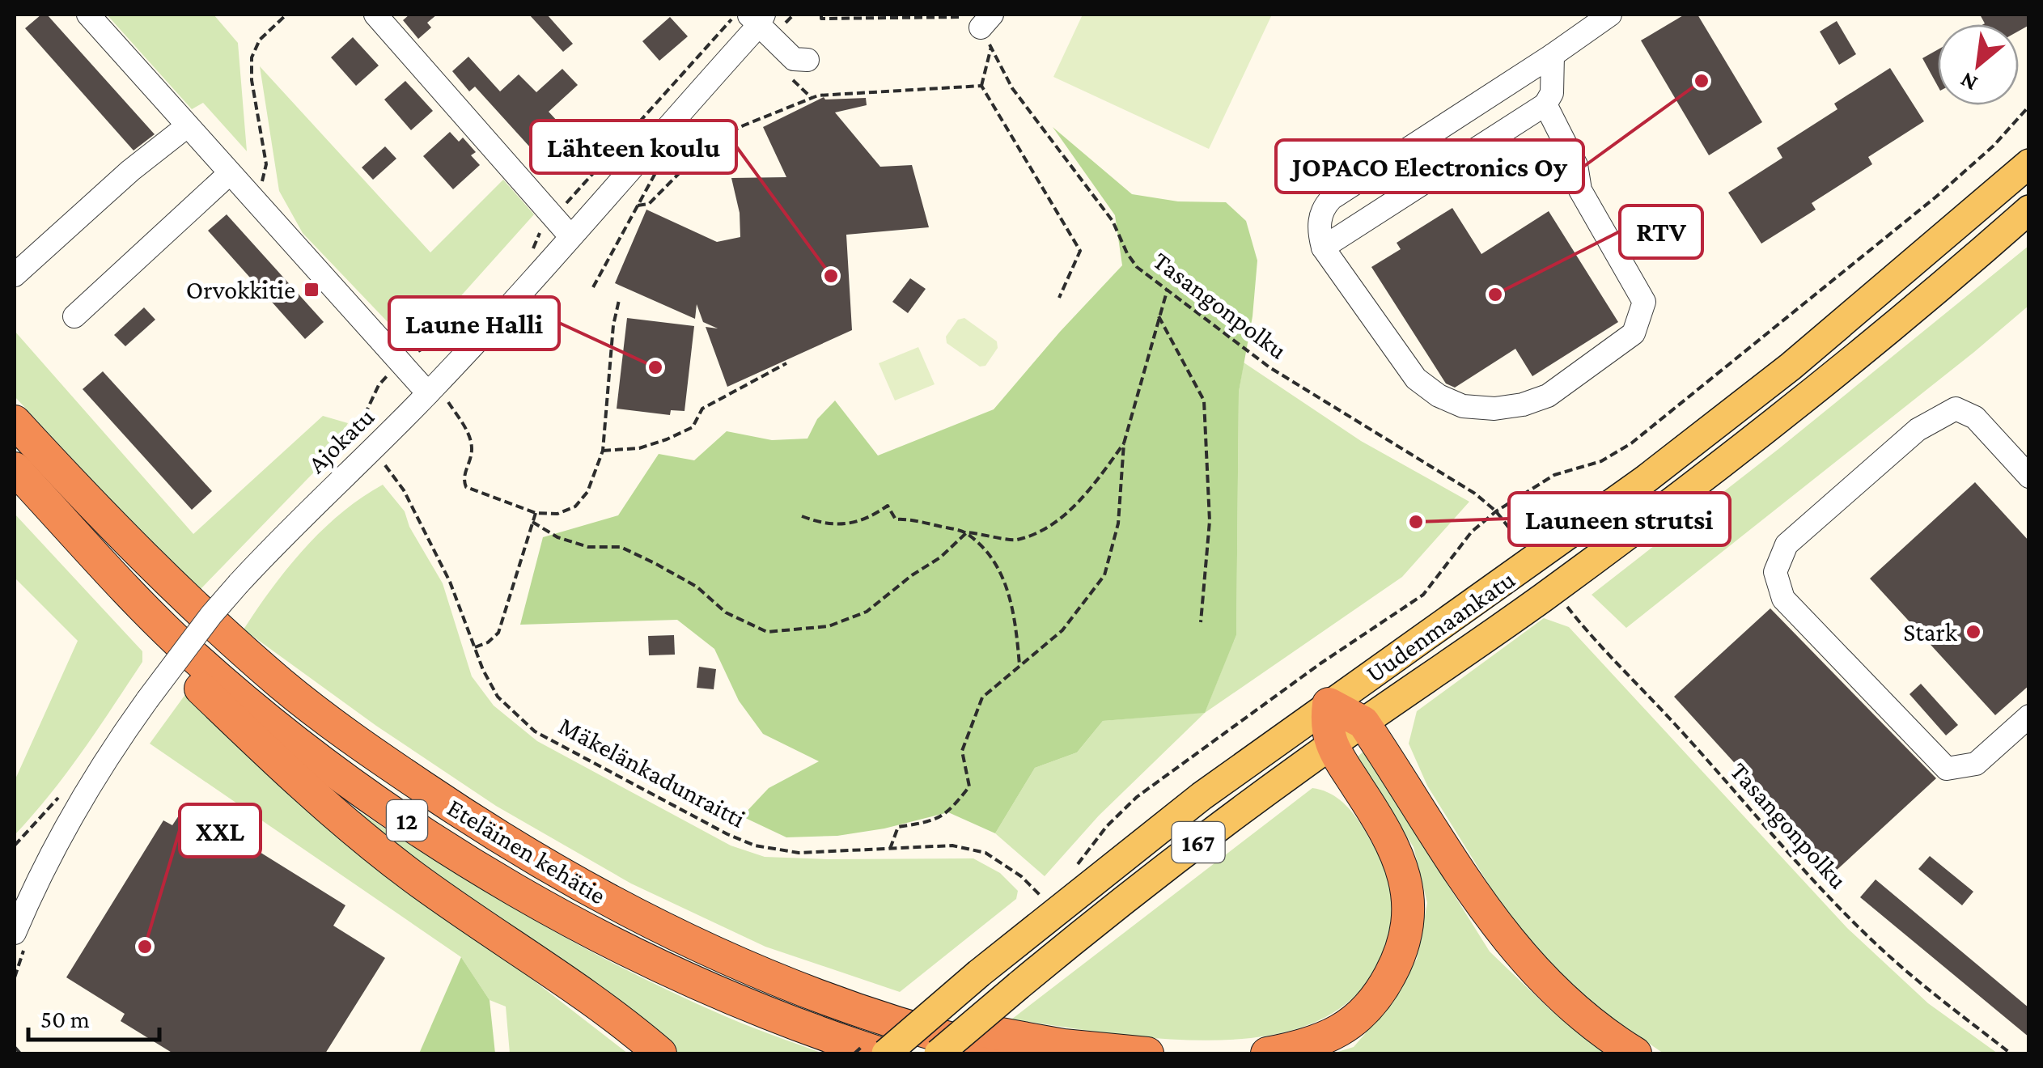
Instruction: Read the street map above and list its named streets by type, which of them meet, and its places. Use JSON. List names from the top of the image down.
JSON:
{
  "streets": {
    "highway": ["12", "Eteläinen kehätie"],
    "main road": ["Uudenmaankatu", "167"],
    "street": ["Ajokatu"],
    "path": ["Tasangonpolku", "Mäkelänkadunraitti"]
  },
  "crossings": [
    ["Uudenmaankatu", "Eteläinen kehätie"]
  ],
  "places": {
    "other": [
      "JOPACO Electronics Oy",
      "Lähteen koulu",
      "RTV",
      "Laune Halli",
      "Launeen strutsi",
      "Stark",
      "XXL"
    ],
    "transit": ["Orvokkitie"]
  },
  "scale_bar": "50 m",
  "north": "bottom left"
}
